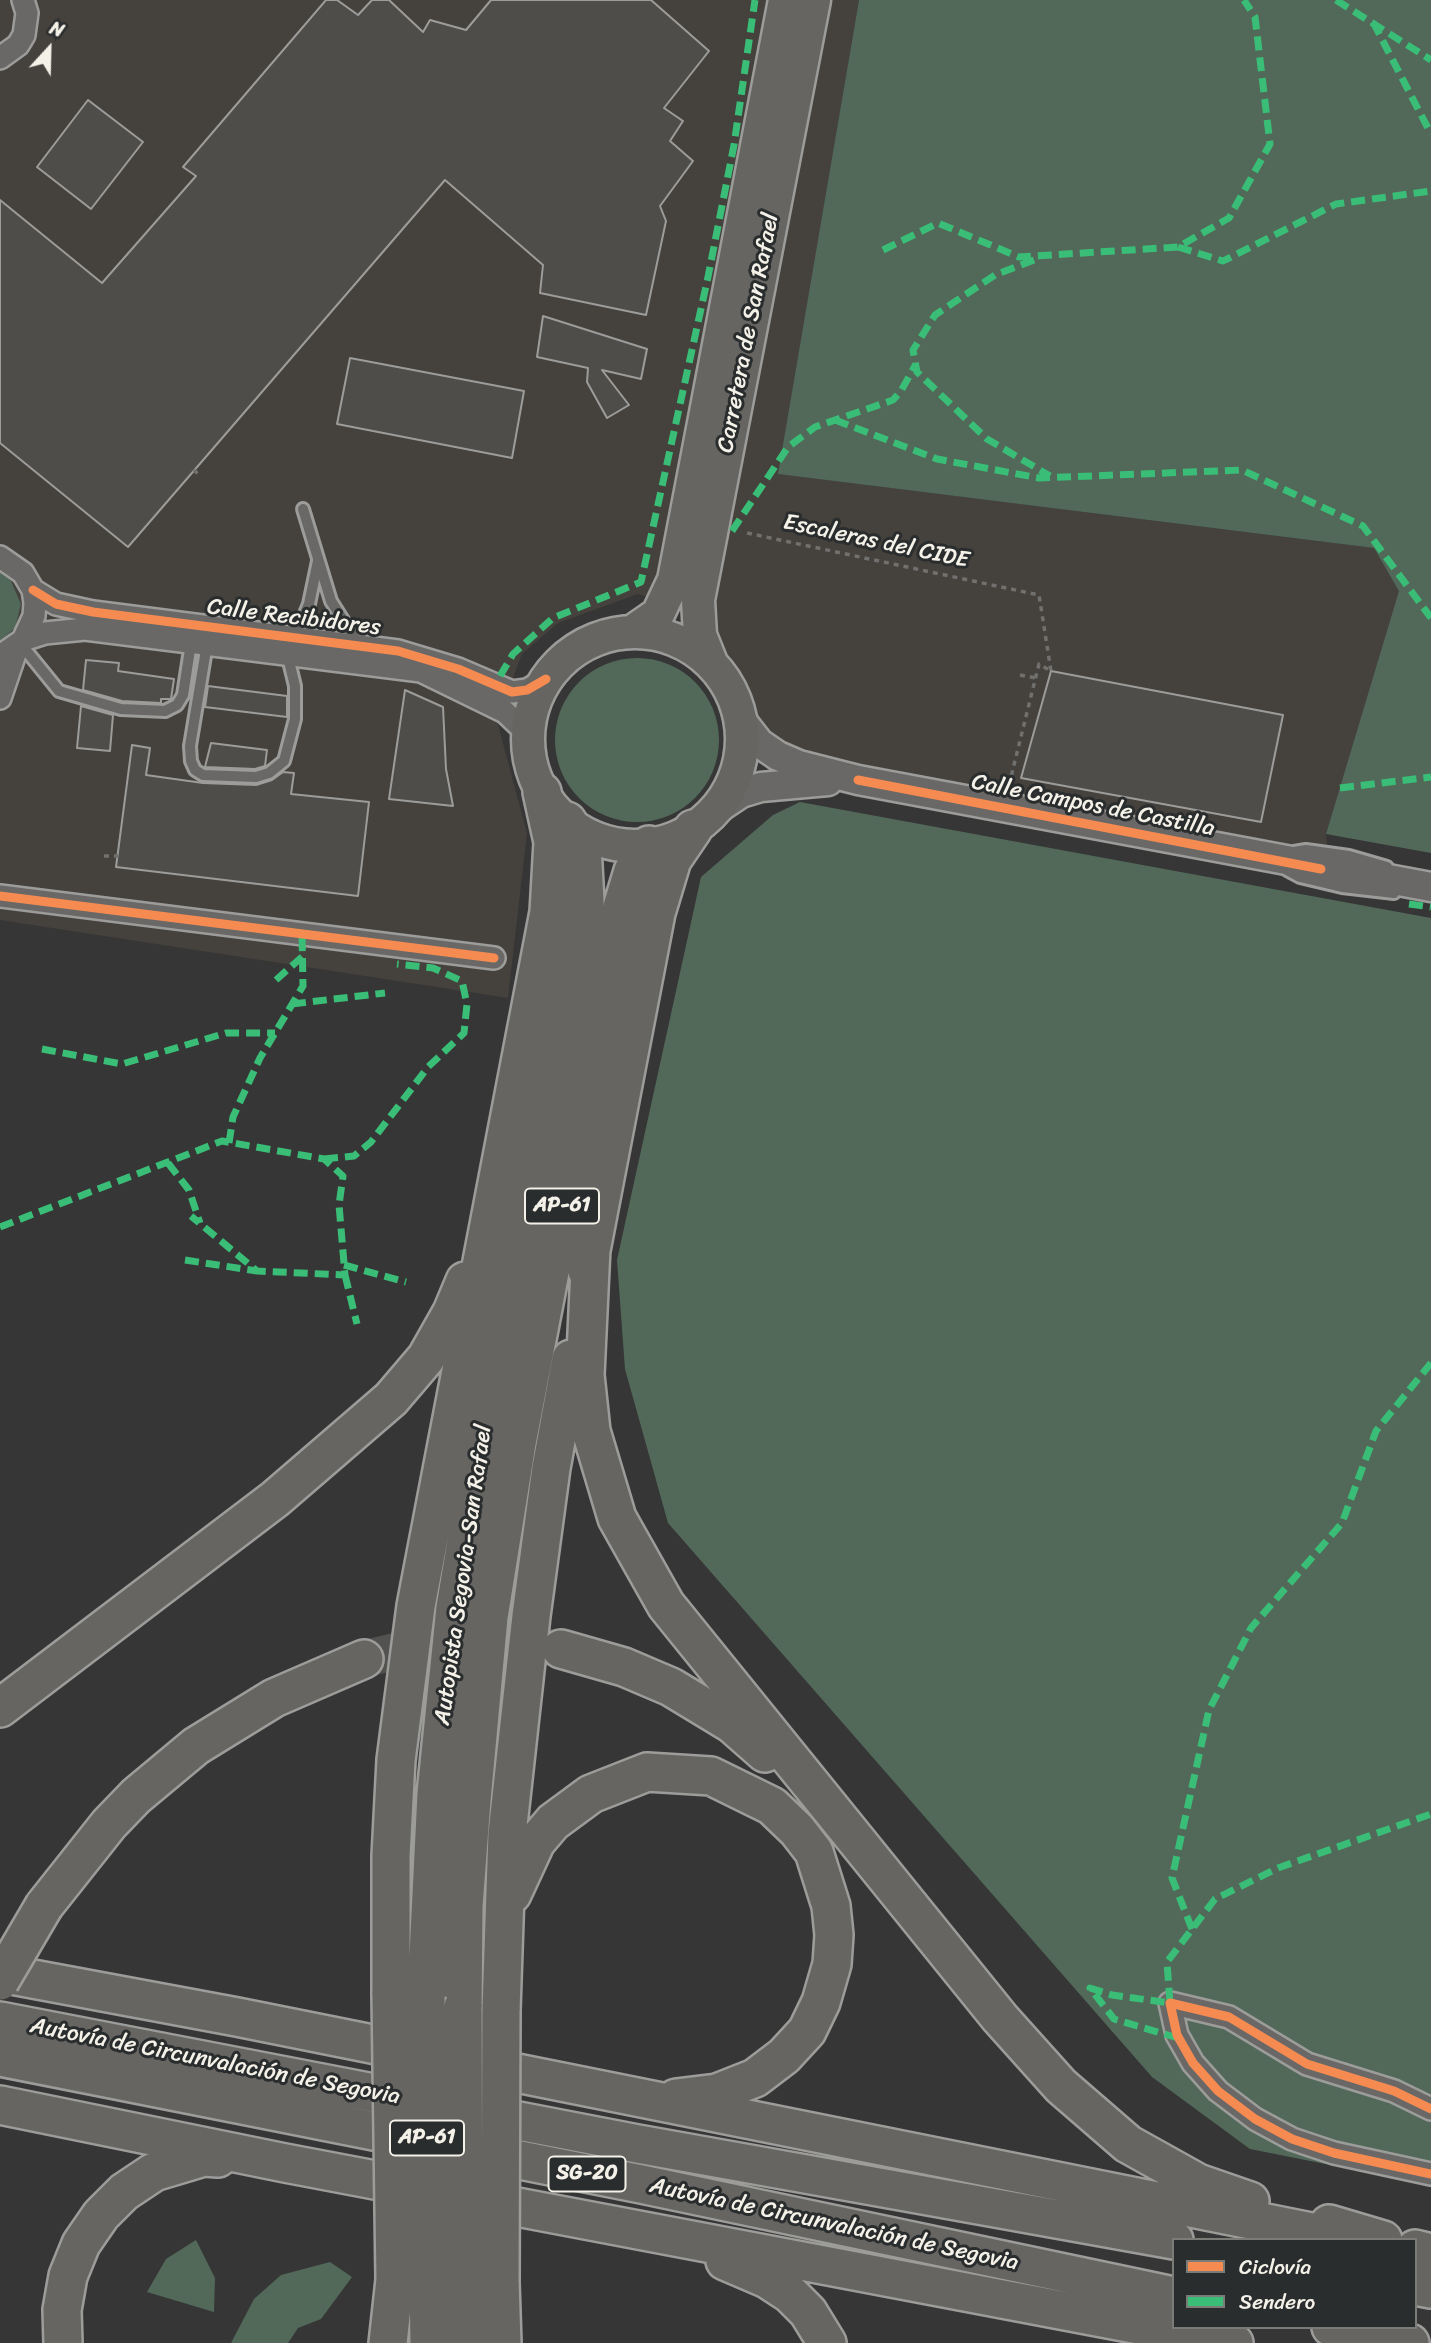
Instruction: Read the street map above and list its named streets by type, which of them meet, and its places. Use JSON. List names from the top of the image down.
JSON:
{
  "streets": {
    "highway": [
      "AP-61",
      "Autopista Segovia-San Rafael",
      "Autovía de Circunvalación de Segovia",
      "SG-20"
    ],
    "main road": ["Carretera de San Rafael", "Calle Campos de Castilla"],
    "street": ["Calle Recibidores"],
    "path": ["Escaleras del CIDE"]
  },
  "crossings": [
    ["Carretera de San Rafael", "Calle Recibidores"],
    ["Carretera de San Rafael", "Calle Campos de Castilla"],
    ["Carretera de San Rafael", "AP-61"],
    ["Carretera de San Rafael", "Autopista Segovia-San Rafael"],
    ["Calle Recibidores", "Calle Campos de Castilla"],
    ["Calle Recibidores", "AP-61"],
    ["Calle Recibidores", "Autopista Segovia-San Rafael"],
    ["Calle Campos de Castilla", "AP-61"],
    ["Calle Campos de Castilla", "Autopista Segovia-San Rafael"],
    ["AP-61", "Autopista Segovia-San Rafael"]
  ],
  "legend": ["Ciclovía", "Sendero"],
  "north": "top"
}
